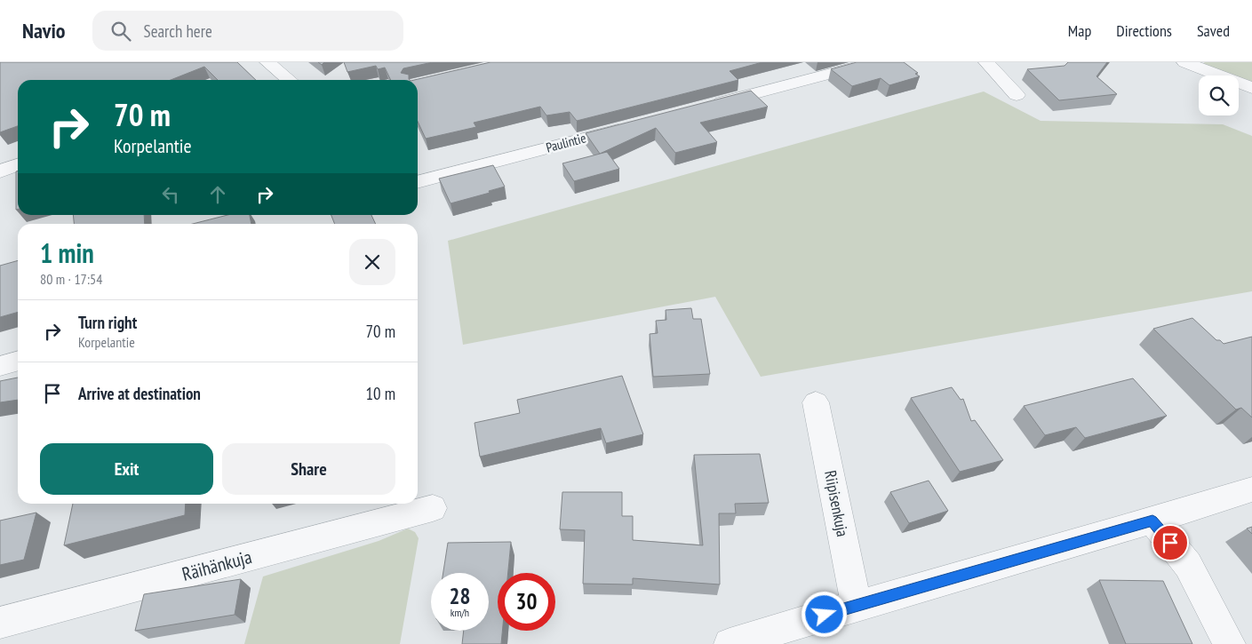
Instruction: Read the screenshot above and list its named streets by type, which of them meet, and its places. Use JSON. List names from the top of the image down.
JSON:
{
  "streets": {
    "street": ["Paulintie", "Riipisenkuja", "Räihänkuja"]
  },
  "page": {
    "header": "Navio",
    "search": "Search here",
    "nav": ["Map", "Directions", "Saved"],
    "turn": ["70 m", "Korpelantie"],
    "heading": ["1 min", "80 m · 17:54"],
    "list": [
      {
        "name": "Turn right",
        "note": "Korpelantie",
        "value": "70 m"
      },
      {
        "name": "Arrive at destination",
        "value": "10 m"
      }
    ],
    "buttons": ["Exit", "Share"],
    "speed": "28 km/h",
    "limit": "30"
  }
}
